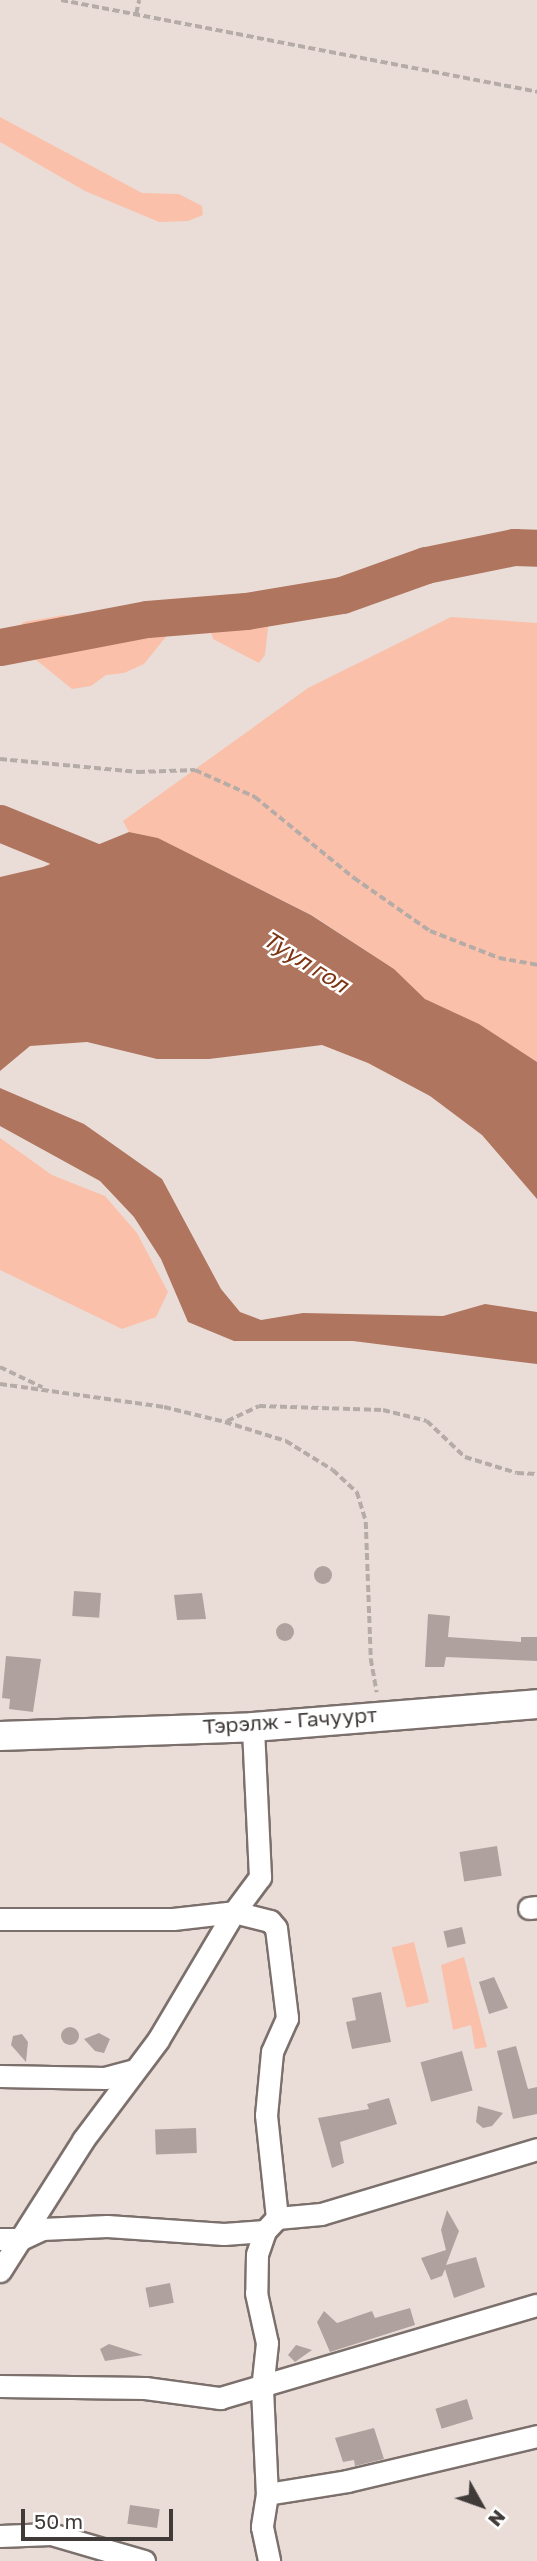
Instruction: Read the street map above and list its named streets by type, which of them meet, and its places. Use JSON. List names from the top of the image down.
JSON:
{
  "streets": {
    "main road": ["Тэрэлж - Гачуурт"]
  },
  "water": ["Туул гол"],
  "scale_bar": "50 m",
  "north": "bottom right"
}
